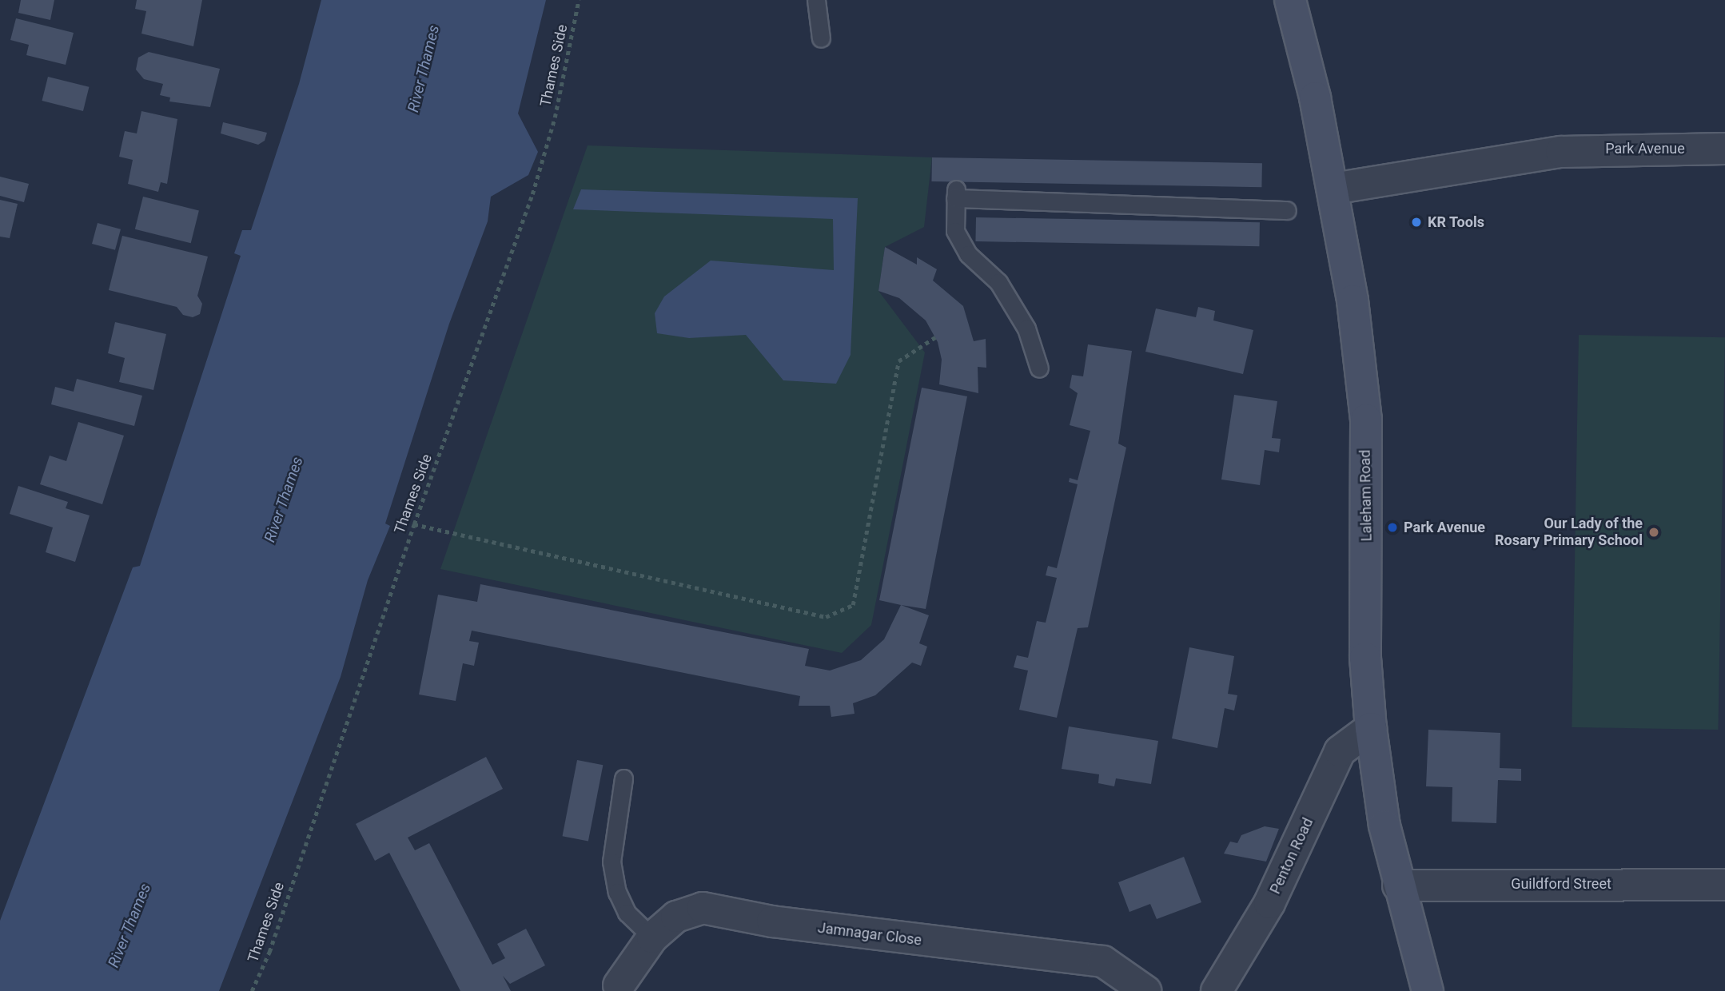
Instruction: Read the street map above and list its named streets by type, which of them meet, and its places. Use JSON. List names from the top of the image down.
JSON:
{
  "streets": {
    "main road": ["Laleham Road"],
    "street": [
      "Park Avenue",
      "Penton Road",
      "Guildford Street",
      "Jamnagar Close"
    ],
    "path": ["Thames Side"]
  },
  "crossings": [
    ["Park Avenue", "Laleham Road"],
    ["Laleham Road", "Penton Road"],
    ["Laleham Road", "Guildford Street"]
  ],
  "water": ["River Thames"],
  "places": ["KR Tools", "Park Avenue", "Our Lady of the Rosary Primary School"]
}
